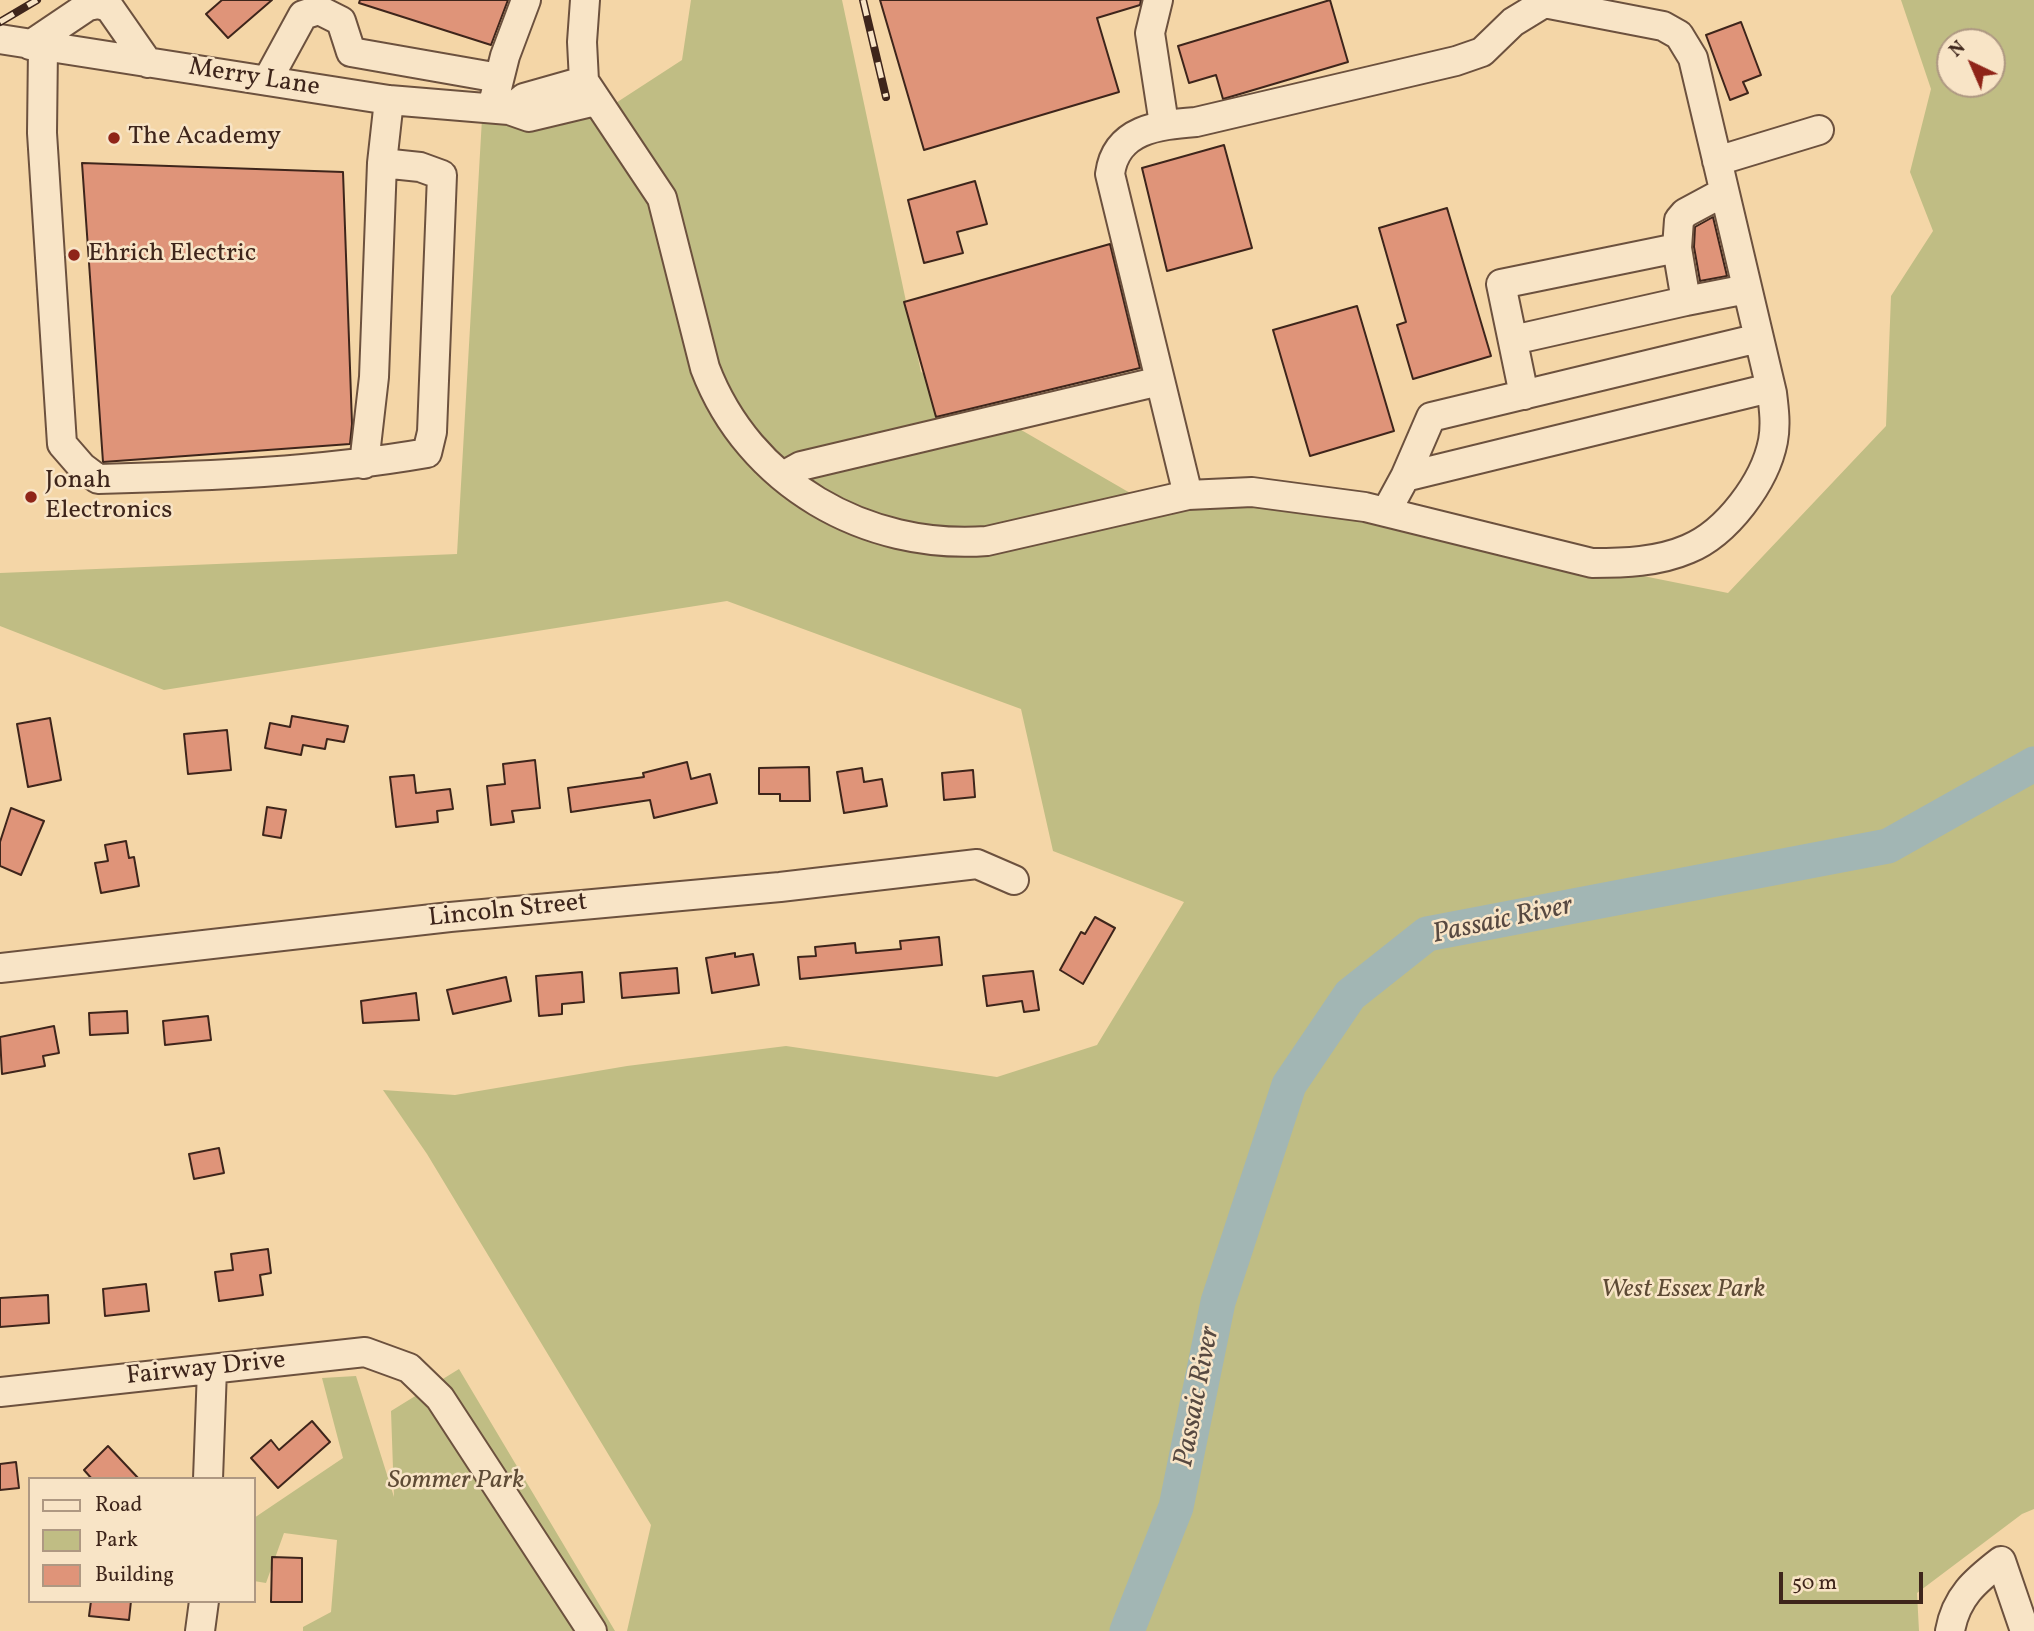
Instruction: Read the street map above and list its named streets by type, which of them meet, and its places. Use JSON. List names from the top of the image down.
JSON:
{
  "streets": {
    "street": ["Merry Lane", "Lincoln Street", "Fairway Drive"]
  },
  "water": ["Passaic River"],
  "parks": ["West Essex Park", "Sommer Park"],
  "places": ["The Academy", "Ehrich Electric", "Jonah Electronics"],
  "legend": ["Road", "Park", "Building"],
  "scale_bar": "50 m",
  "north": "top left"
}
